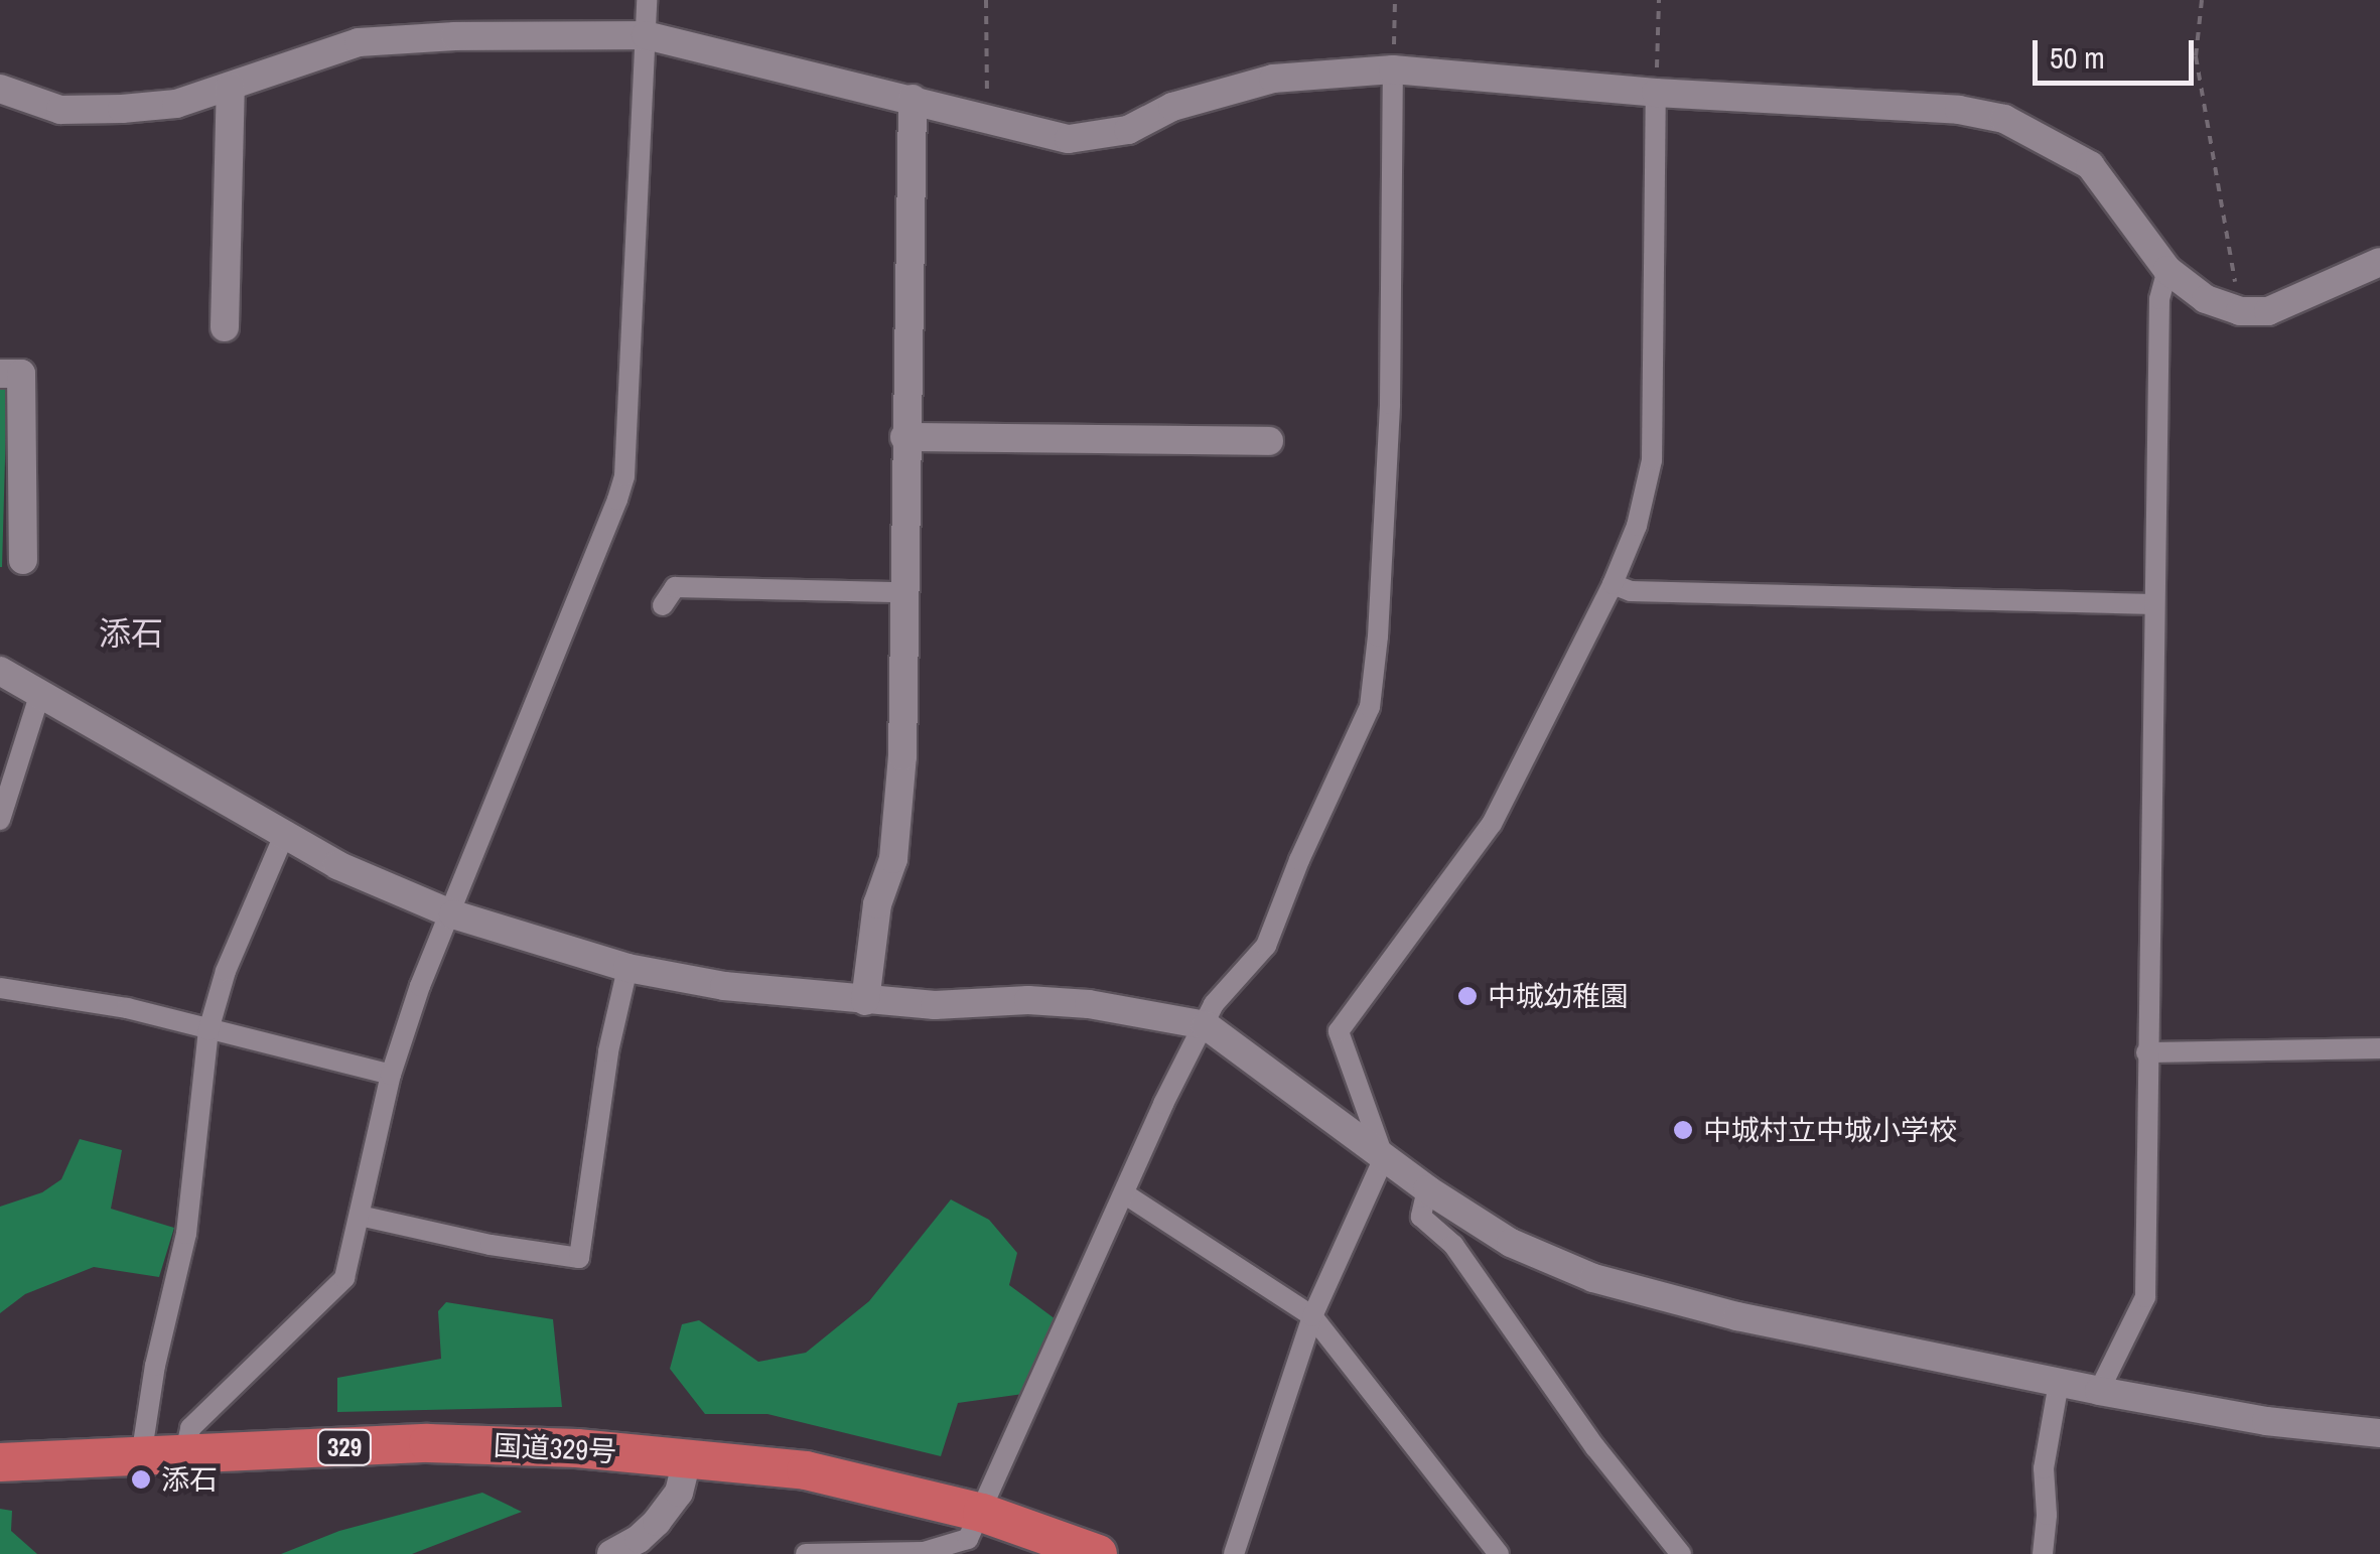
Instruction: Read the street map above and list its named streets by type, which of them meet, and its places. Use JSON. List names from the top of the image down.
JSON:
{
  "streets": {
    "highway": ["329", "国道329号"]
  },
  "districts": ["添石"],
  "places": ["中城幼稚園", "中城村立中城小学校", "添石"],
  "scale_bar": "50 m"
}
